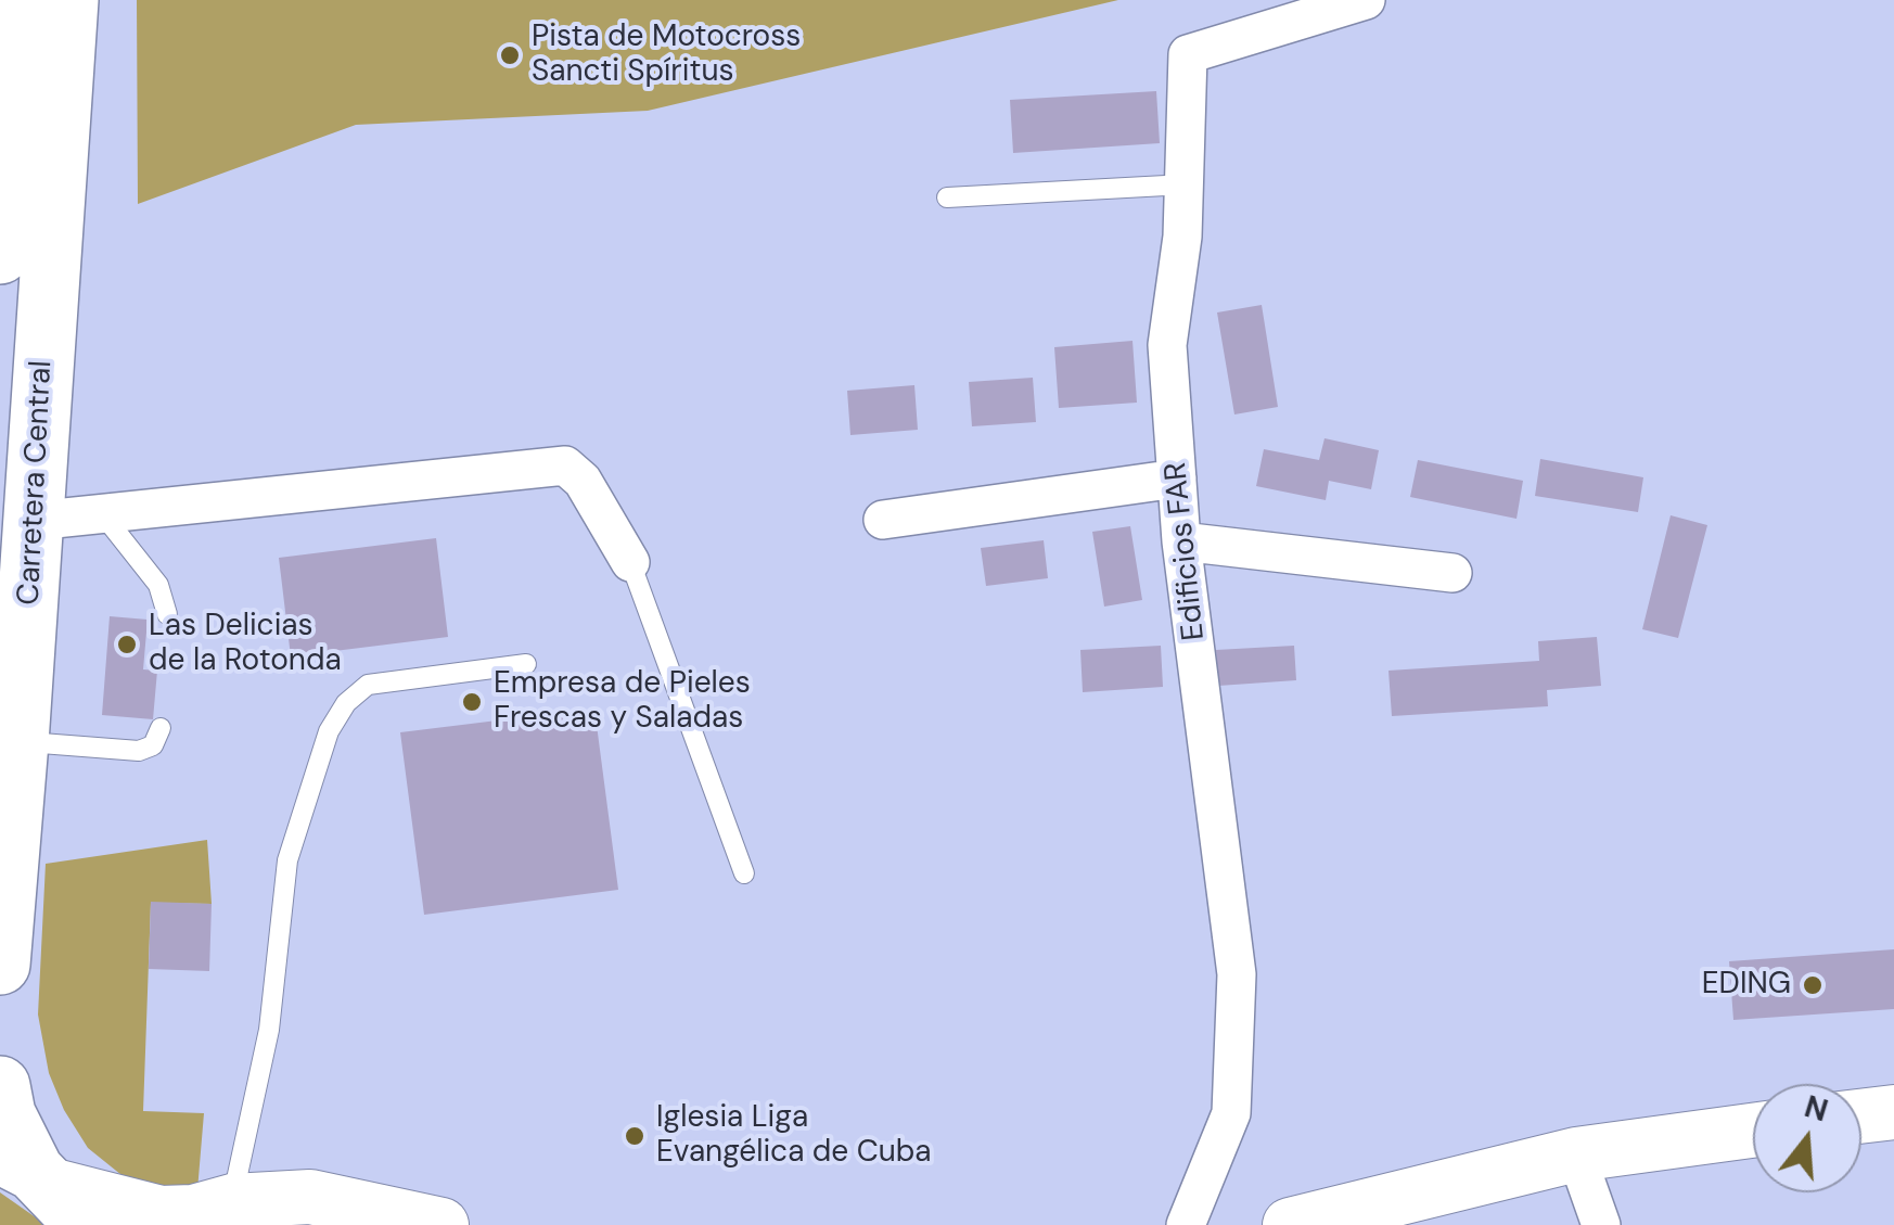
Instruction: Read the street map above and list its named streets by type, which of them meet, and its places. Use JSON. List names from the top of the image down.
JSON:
{
  "streets": {
    "highway": ["Carretera Central"],
    "street": ["Edificios FAR"]
  },
  "places": [
    "Pista de Motocross Sancti Spíritus",
    "Las Delicias de la Rotonda",
    "Empresa de Pieles Frescas y Saladas",
    "EDING",
    "Iglesia Liga Evangélica de Cuba"
  ],
  "north": "top"
}
